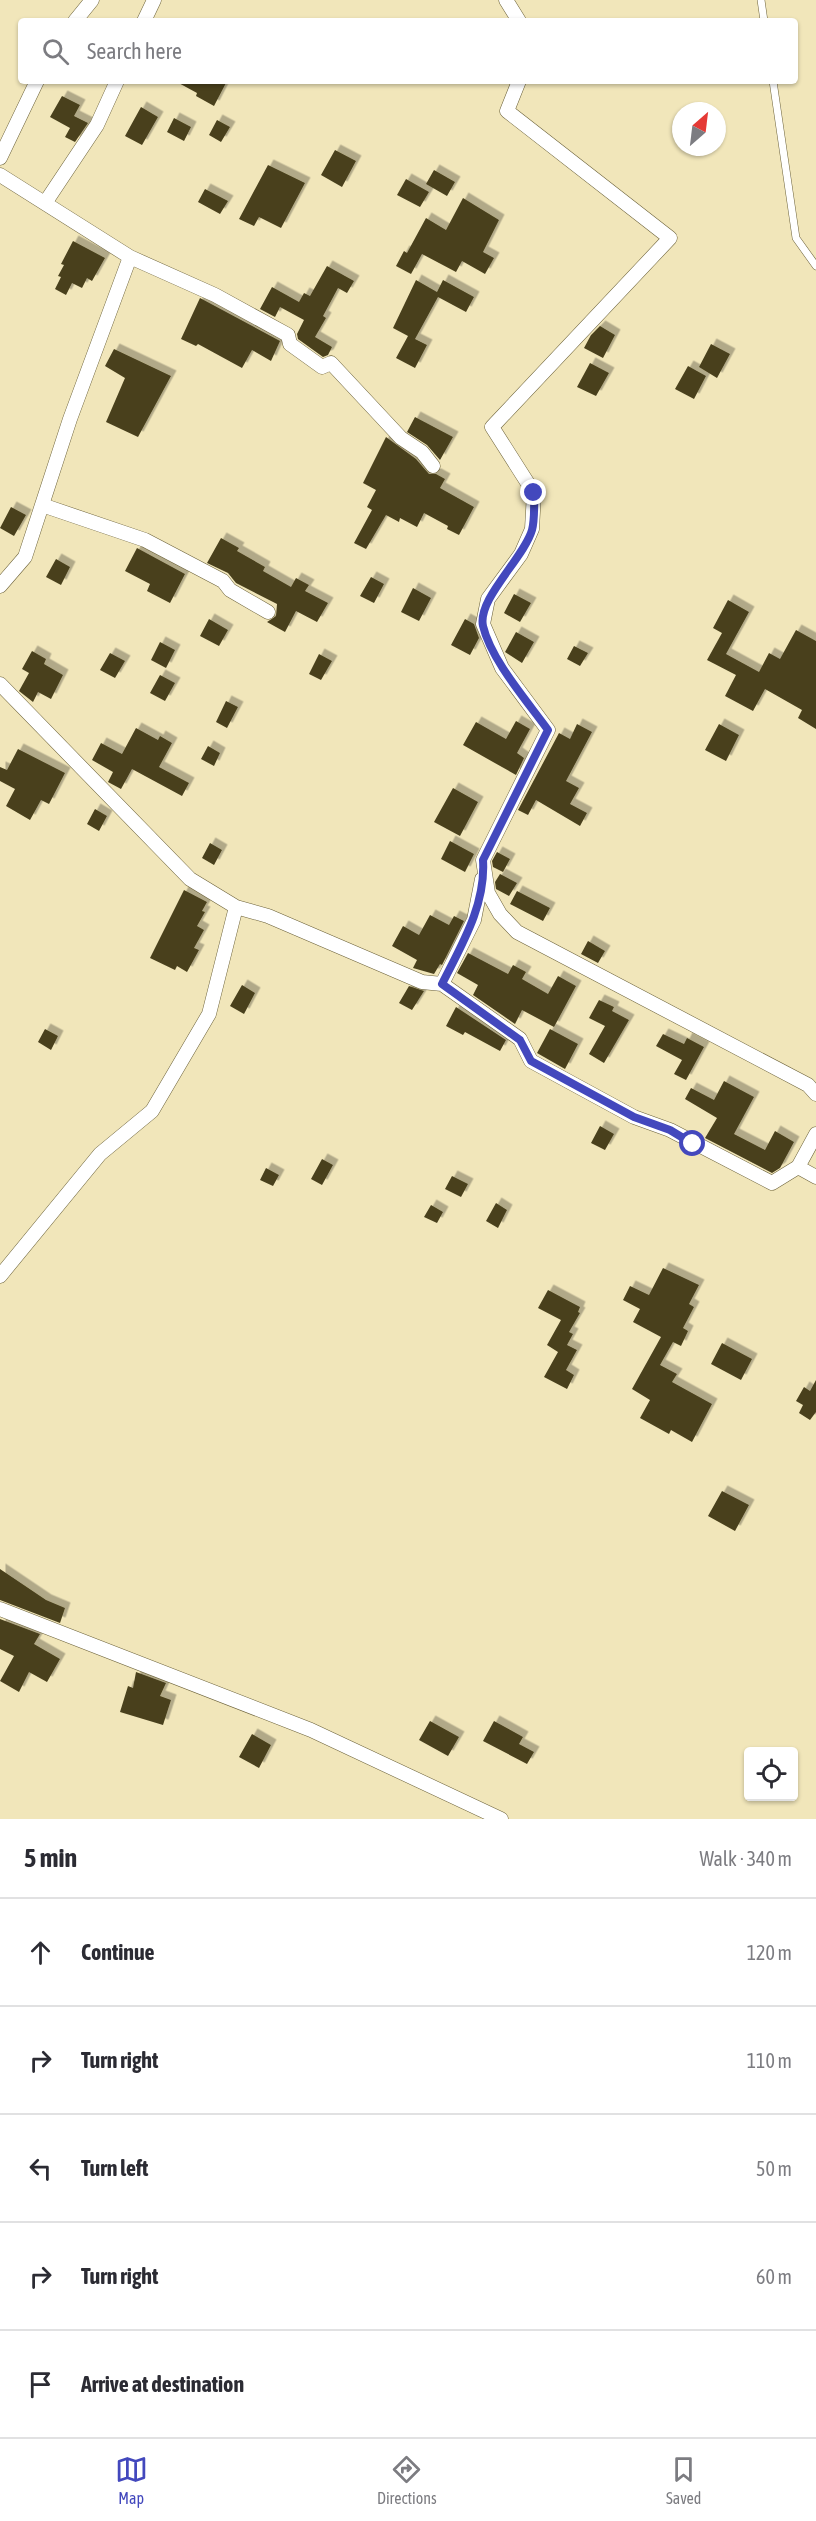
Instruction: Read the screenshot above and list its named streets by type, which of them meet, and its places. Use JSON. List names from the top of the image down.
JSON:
{
  "north": "top right",
  "page": {
    "search": "Search here",
    "heading": ["5 min", "Walk · 340 m"],
    "list": [
      ["Continue", "120 m"],
      ["Turn right", "110 m"],
      ["Turn left", "50 m"],
      ["Turn right", "60 m"],
      "Arrive at destination"
    ],
    "nav": ["Map", "Directions", "Saved"]
  }
}
